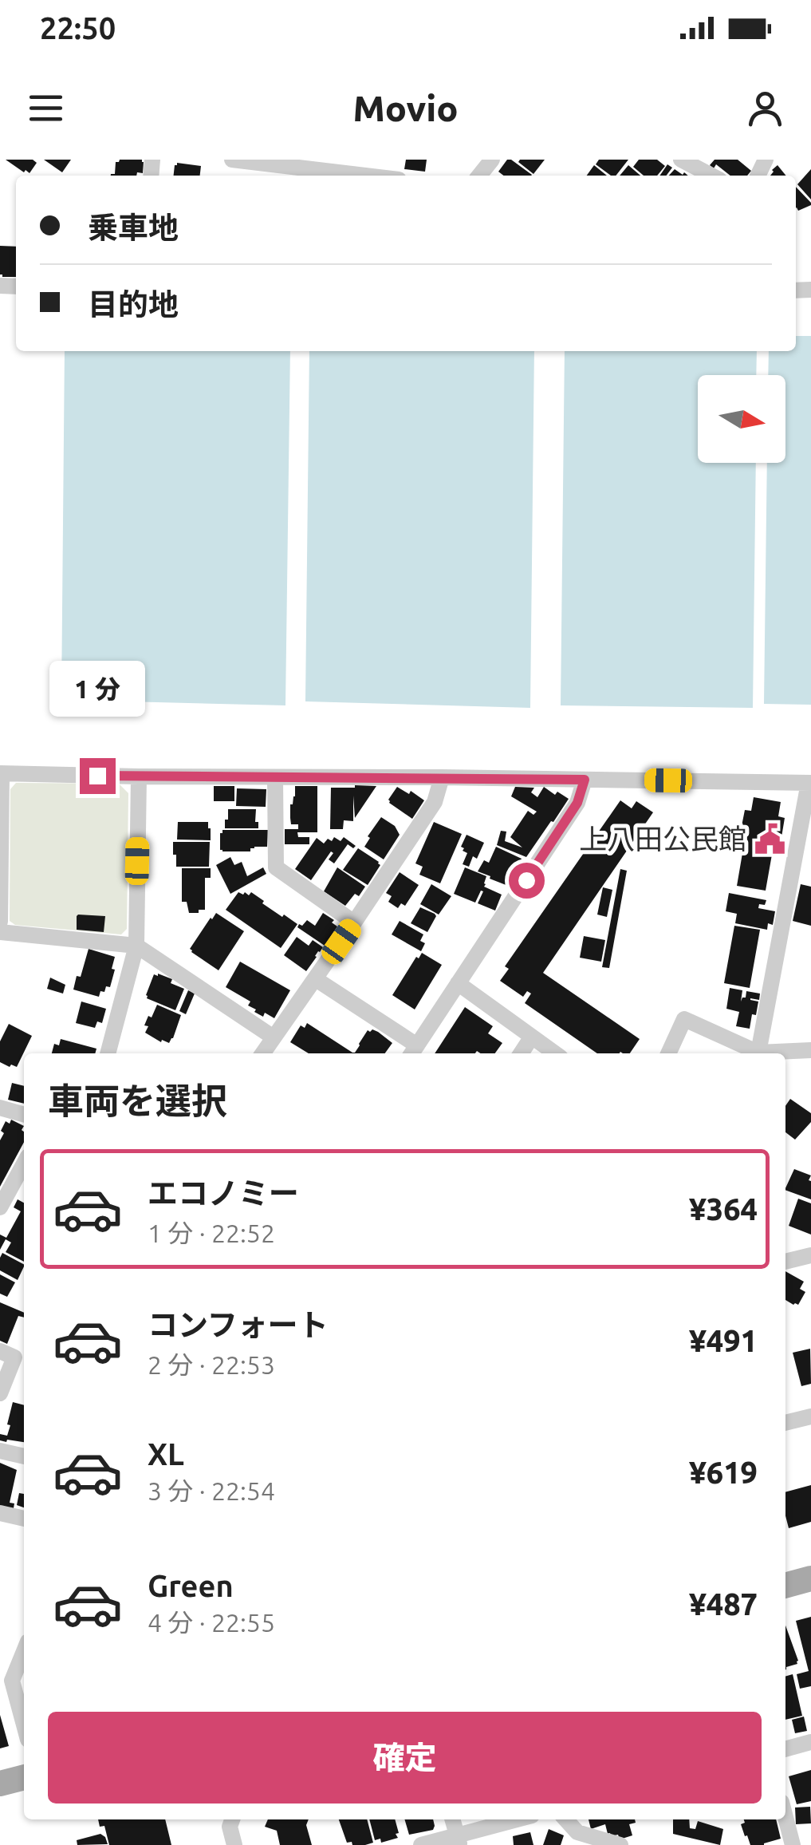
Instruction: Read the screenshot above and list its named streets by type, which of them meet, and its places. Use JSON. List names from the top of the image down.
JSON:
{
  "places": {
    "public building": ["上八田公民館"]
  },
  "north": "right",
  "page": {
    "status": "22:50",
    "header": "Movio",
    "banner": ["乗車地", "目的地"],
    "bubble": "1 分",
    "heading": "車両を選択",
    "list": [
      {
        "name": "エコノミー",
        "note": "1 分 · 22:52",
        "value": "¥364"
      },
      {
        "name": "コンフォート",
        "note": "2 分 · 22:53",
        "value": "¥491"
      },
      {
        "name": "XL",
        "note": "3 分 · 22:54",
        "value": "¥619"
      },
      {
        "name": "Green",
        "note": "4 分 · 22:55",
        "value": "¥487"
      }
    ],
    "buttons": "確定"
  }
}
